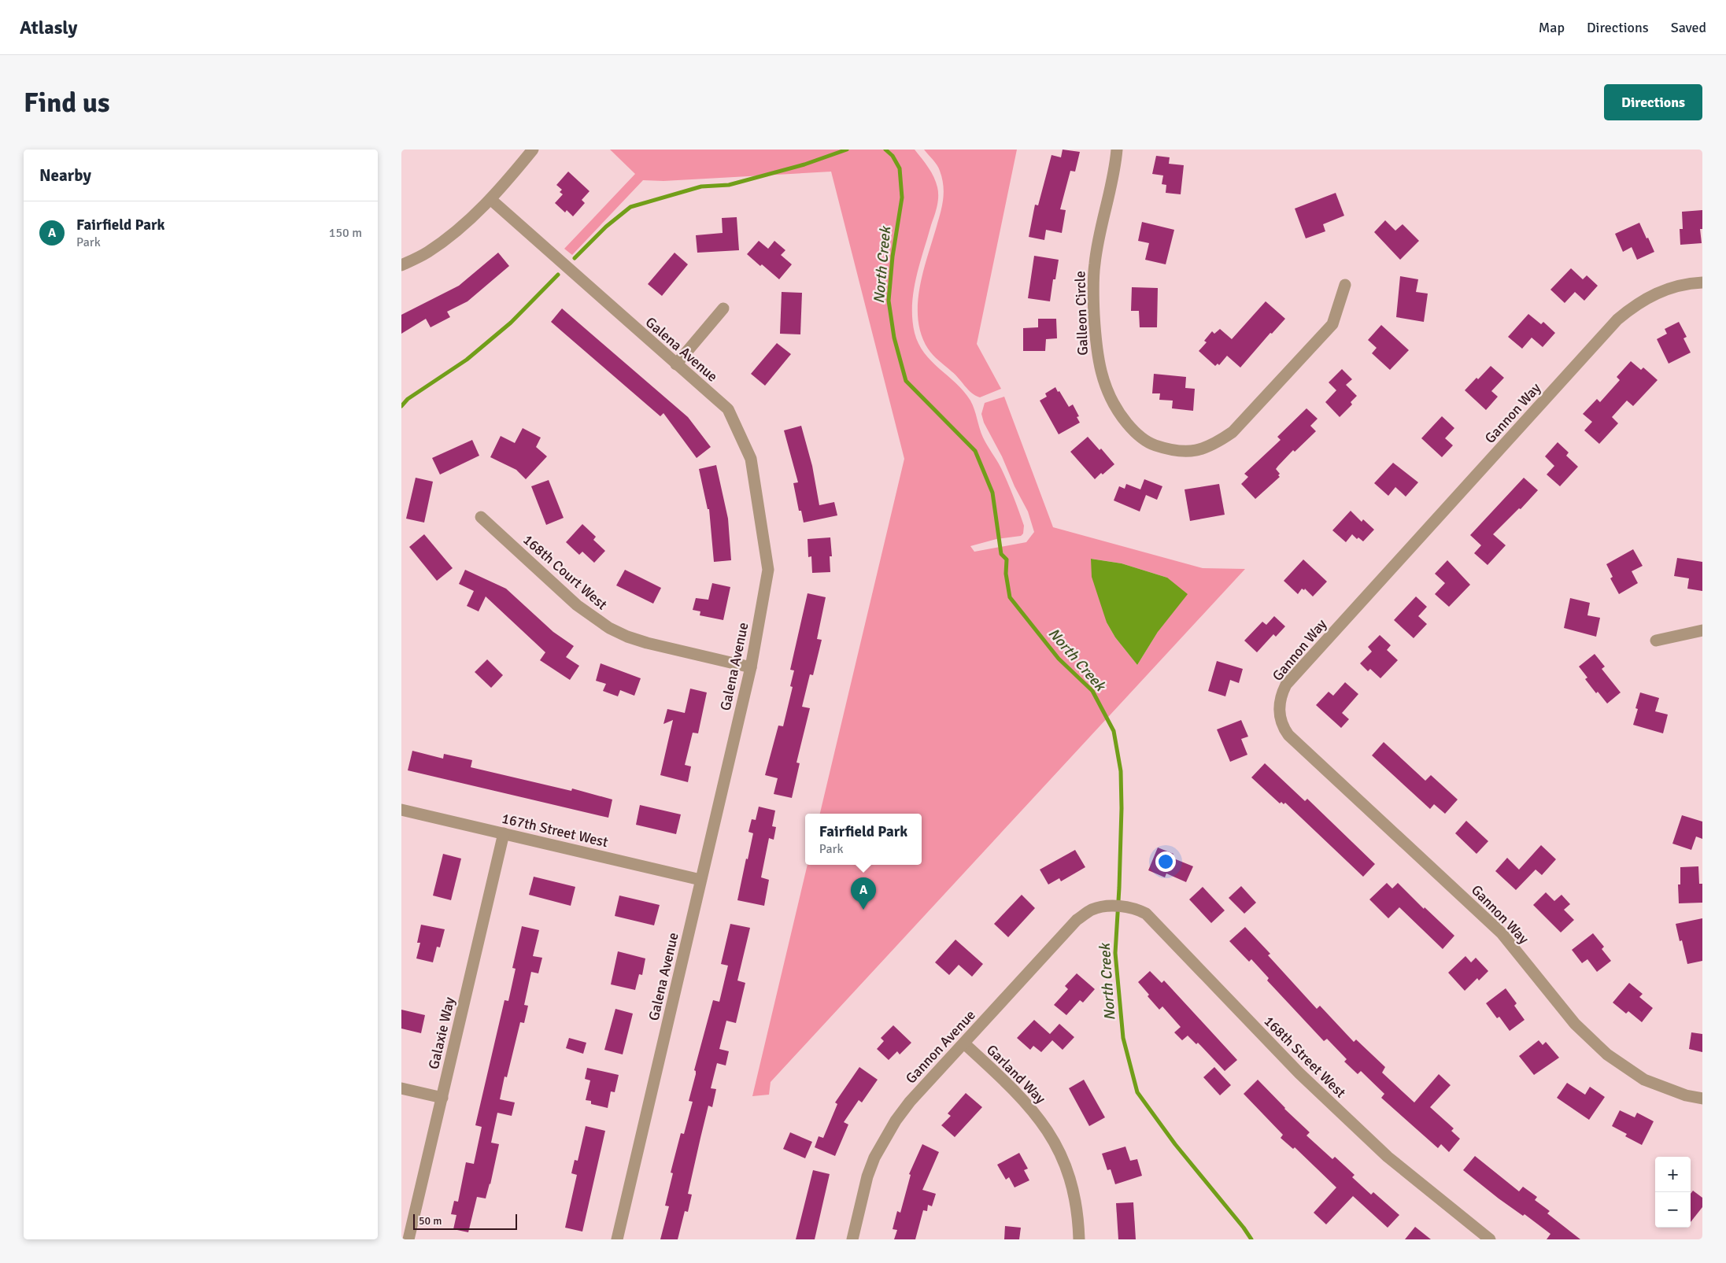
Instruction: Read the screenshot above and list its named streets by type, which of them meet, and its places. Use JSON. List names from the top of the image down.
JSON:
{
  "streets": {
    "street": [
      "Galleon Circle",
      "Galena Avenue",
      "Gannon Way",
      "168th Court West",
      "167th Street West",
      "Galaxie Way",
      "Gannon Avenue",
      "168th Street West",
      "Garland Way"
    ]
  },
  "crossings": [
    ["Galena Avenue", "168th Court West"],
    ["Galena Avenue", "167th Street West"],
    ["167th Street West", "Galaxie Way"],
    ["Gannon Avenue", "168th Street West"],
    ["Gannon Avenue", "Garland Way"]
  ],
  "water": ["North Creek"],
  "scale_bar": "50 m",
  "page": {
    "header": "Atlasly",
    "nav": ["Map", "Directions", "Saved"],
    "buttons": "Directions",
    "title": "Find us",
    "heading": "Nearby",
    "list": [
      {
        "mark": "A",
        "name": "Fairfield Park",
        "note": "Park",
        "value": "150 m"
      }
    ],
    "popup": ["Fairfield Park", "Park"],
    "pins": "A",
    "map_buttons": ["+", "−"],
    "scale": "50 m"
  }
}
